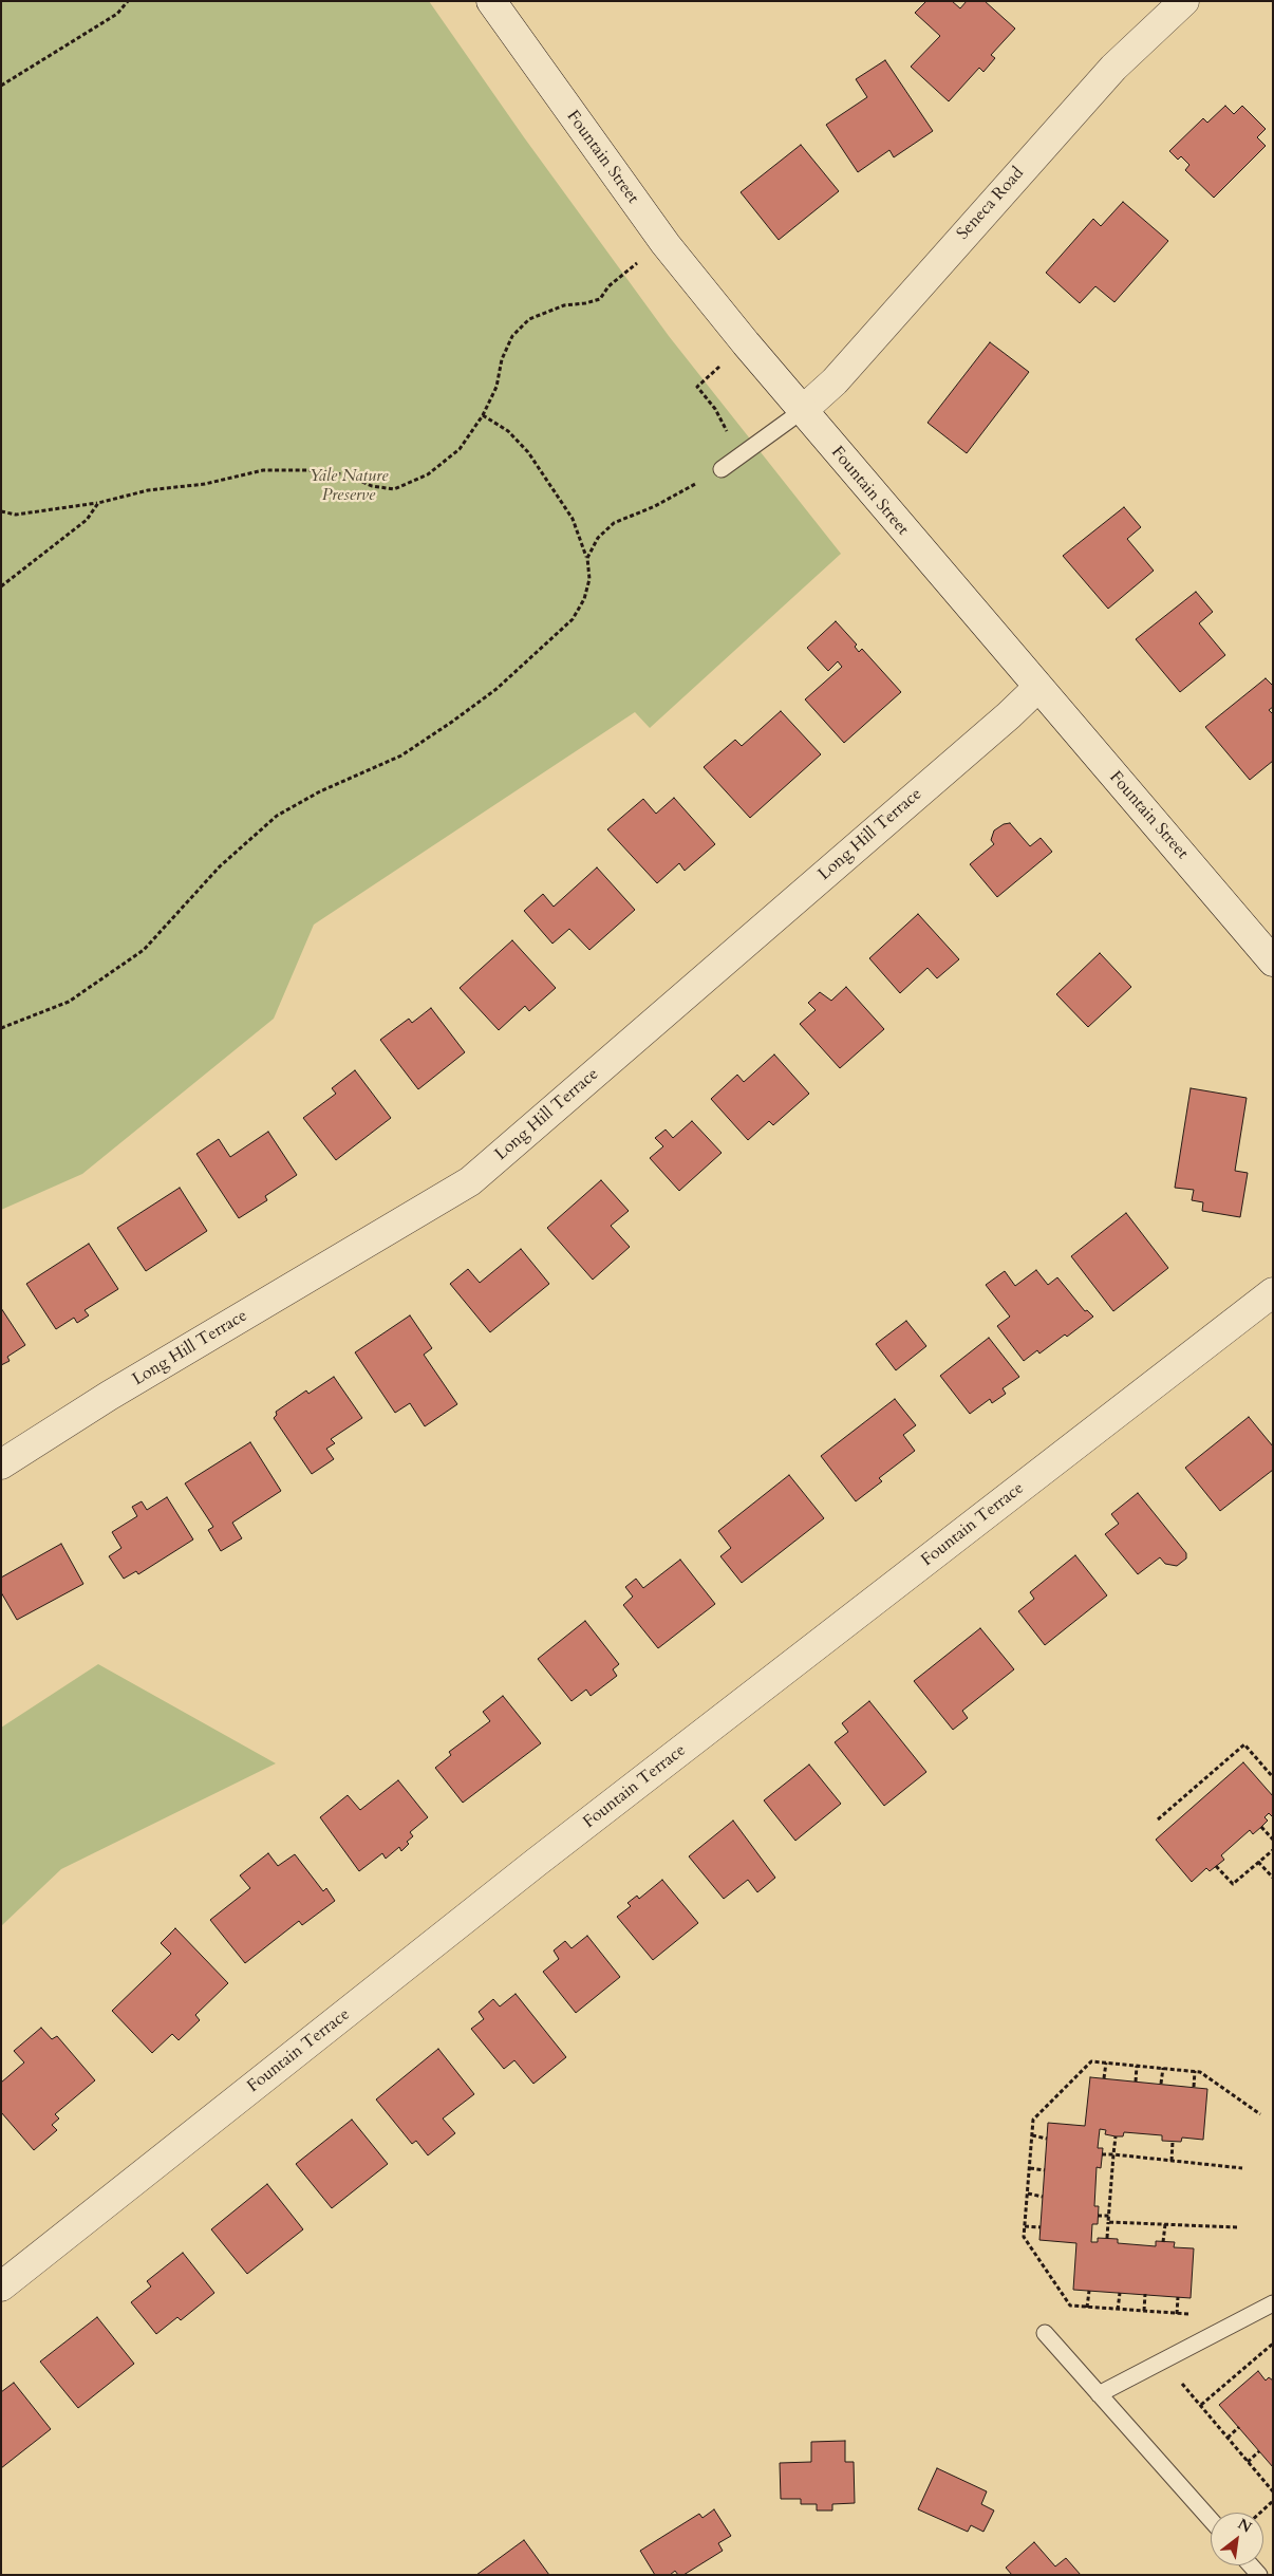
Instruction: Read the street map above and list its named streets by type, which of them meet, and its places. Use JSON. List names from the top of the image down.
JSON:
{
  "streets": {
    "street": [
      "Fountain Street",
      "Seneca Road",
      "Long Hill Terrace",
      "Fountain Terrace"
    ]
  },
  "crossings": [
    ["Fountain Street", "Seneca Road"],
    ["Fountain Street", "Long Hill Terrace"]
  ],
  "parks": ["Yale Nature Preserve"],
  "north": "top right"
}
